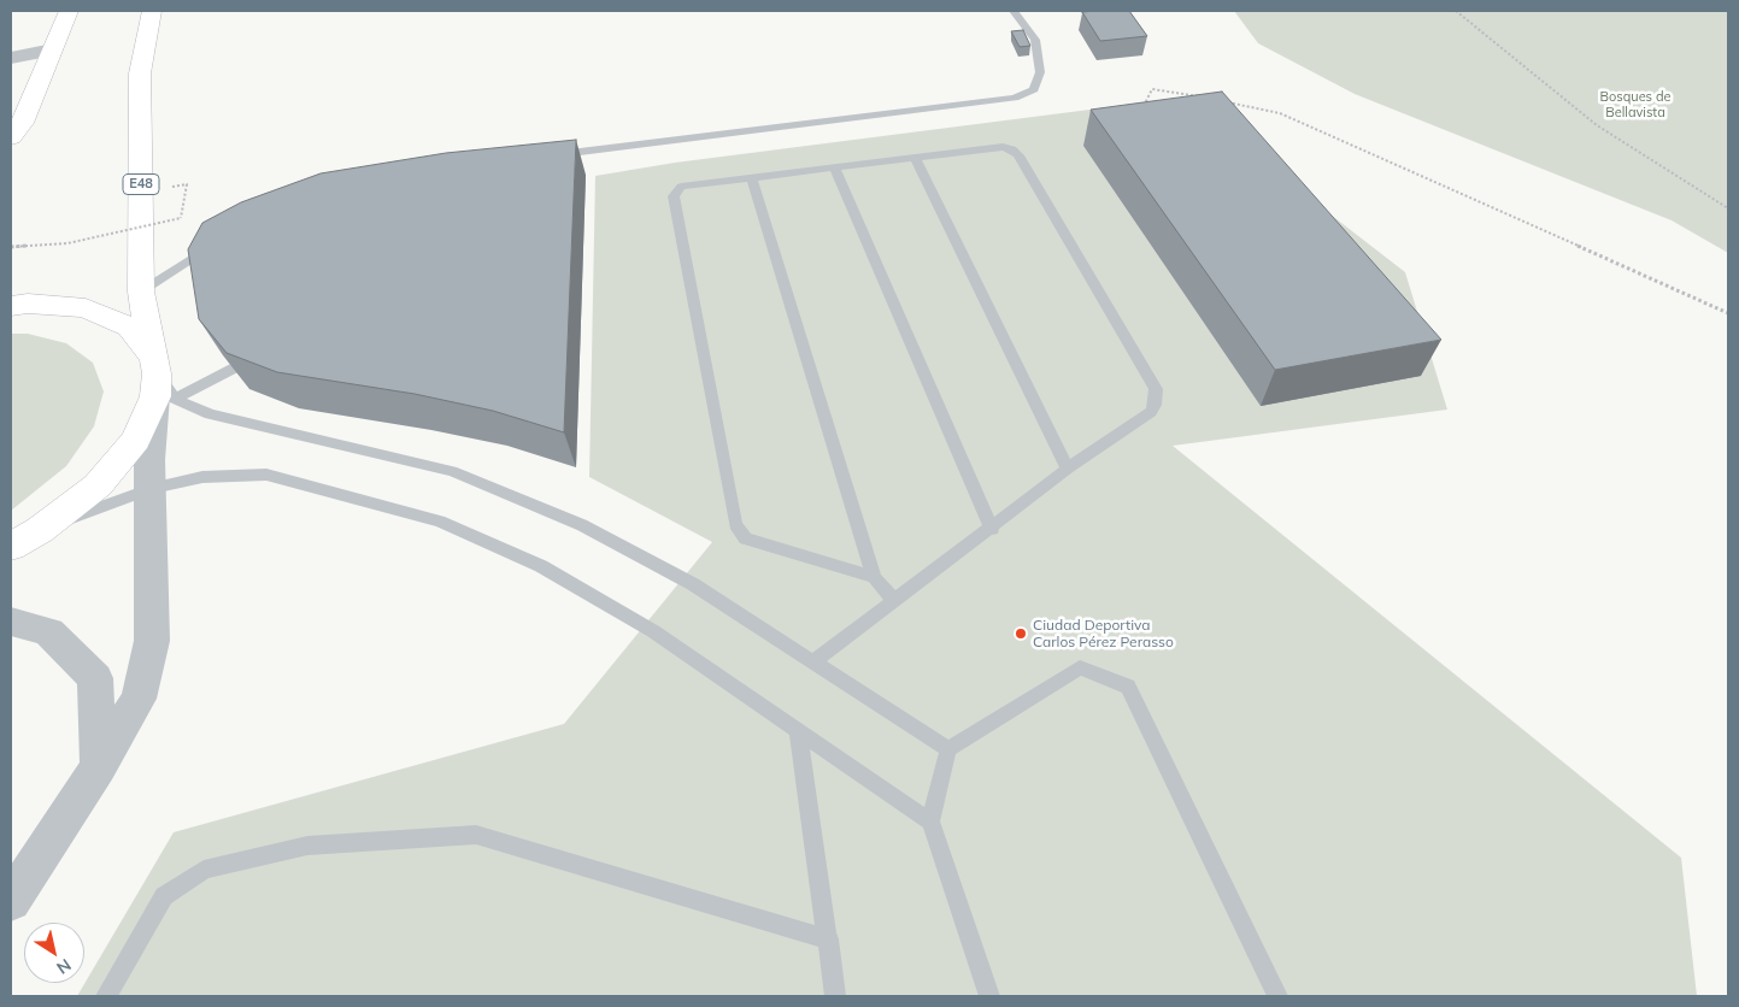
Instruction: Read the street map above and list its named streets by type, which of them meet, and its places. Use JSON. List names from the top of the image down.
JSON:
{
  "streets": {
    "main road": ["E48"]
  },
  "parks": ["Bosques de Bellavista"],
  "places": ["Ciudad Deportiva Carlos Pérez Perasso"],
  "north": "bottom right"
}
